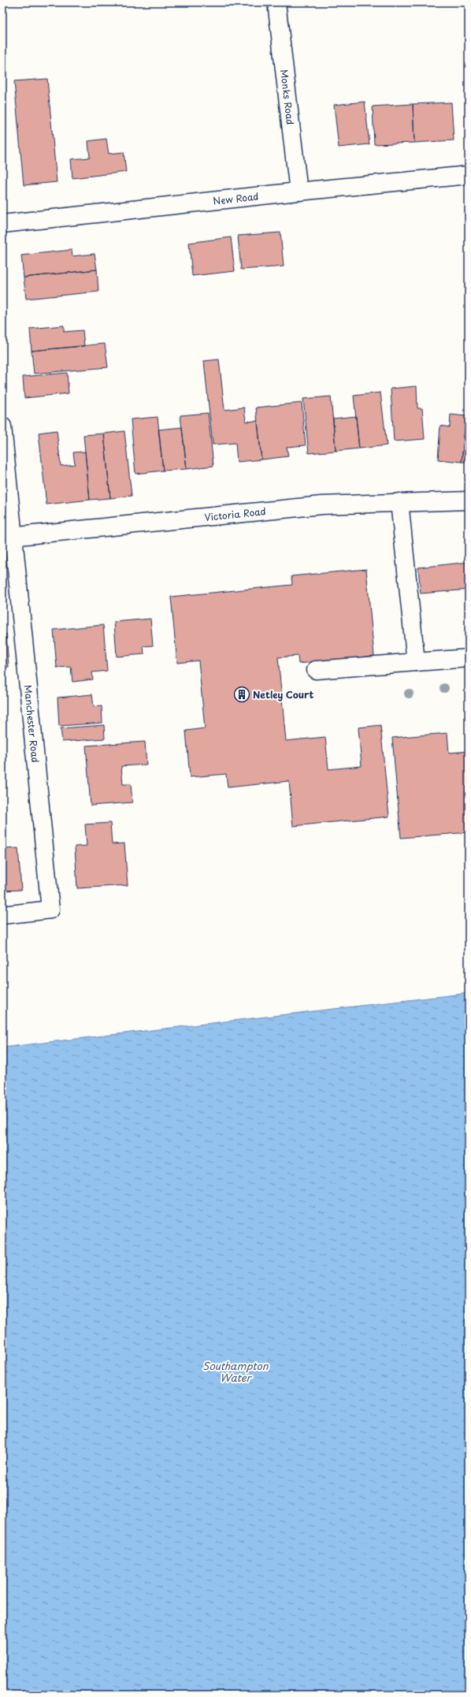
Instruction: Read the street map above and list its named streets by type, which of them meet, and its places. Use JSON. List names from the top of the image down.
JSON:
{
  "streets": {
    "street": [
      "Monks Road",
      "New Road",
      "Victoria Road",
      "Manchester Road"
    ]
  },
  "crossings": [
    ["Monks Road", "New Road"],
    ["Victoria Road", "Manchester Road"]
  ],
  "water": ["Southampton Water"],
  "places": {
    "building": ["Netley Court"]
  }
}
